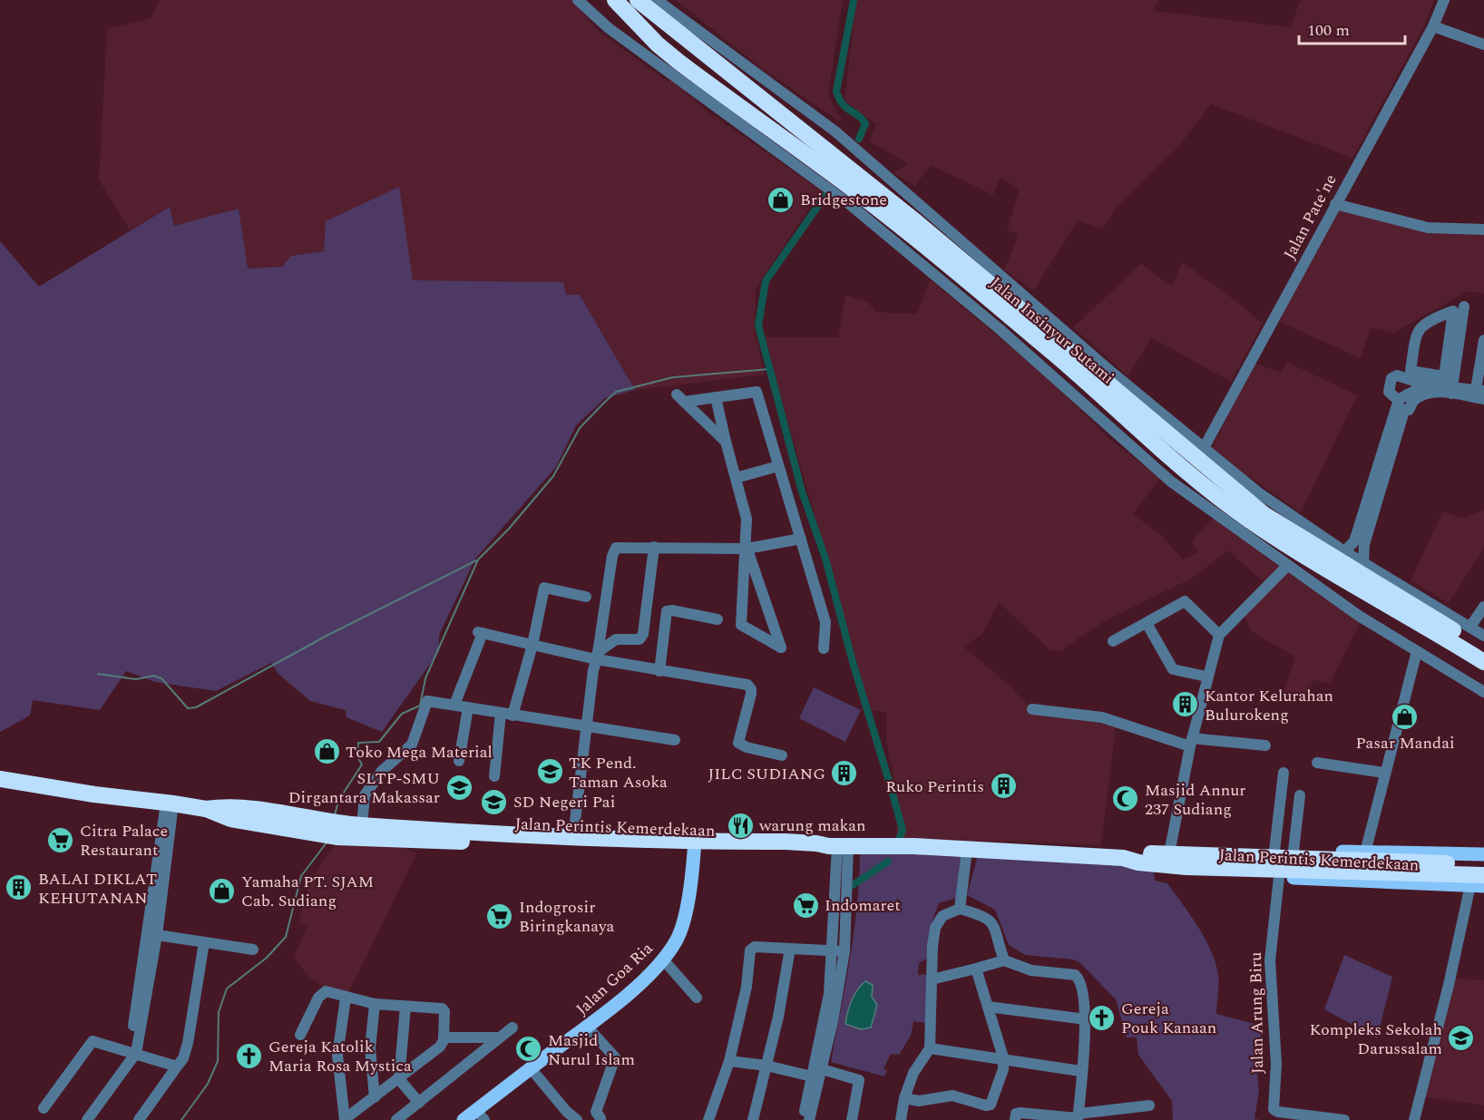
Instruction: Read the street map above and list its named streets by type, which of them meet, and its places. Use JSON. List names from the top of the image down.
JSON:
{
  "streets": {
    "highway": ["Jalan Insinyur Sutami", "Jalan Perintis Kemerdekaan"],
    "main road": ["Jalan Goa Ria"],
    "street": ["Jalan Pate'ne", "Jalan Arung Biru"]
  },
  "crossings": [
    ["Jalan Perintis Kemerdekaan", "Jalan Goa Ria"],
    ["Jalan Perintis Kemerdekaan", "Jalan Arung Biru"]
  ],
  "places": {
    "shop": [
      "Bridgestone",
      "Pasar Mandai",
      "Toko Mega Material",
      "Yamaha PT. SJAM Cab. Sudiang"
    ],
    "building": [
      "Kantor Kelurahan Bulurokeng",
      "JILC SUDIANG",
      "Ruko Perintis",
      "BALAI DIKLAT KEHUTANAN"
    ],
    "school or university": [
      "TK Pend. Taman Asoka",
      "SLTP-SMU Dirgantara Makassar",
      "SD Negeri Pai",
      "Kompleks Sekolah Darussalam"
    ],
    "mosque": ["Masjid Annur 237 Sudiang", "Masjid Nurul Islam"],
    "restaurant": ["warung makan"],
    "supermarket": ["Citra Palace Restaurant", "Indomaret", "Indogrosir Biringkanaya"],
    "church": ["Gereja Pouk Kanaan", "Gereja Katolik Maria Rosa Mystica"]
  },
  "scale_bar": "100 m"
}
